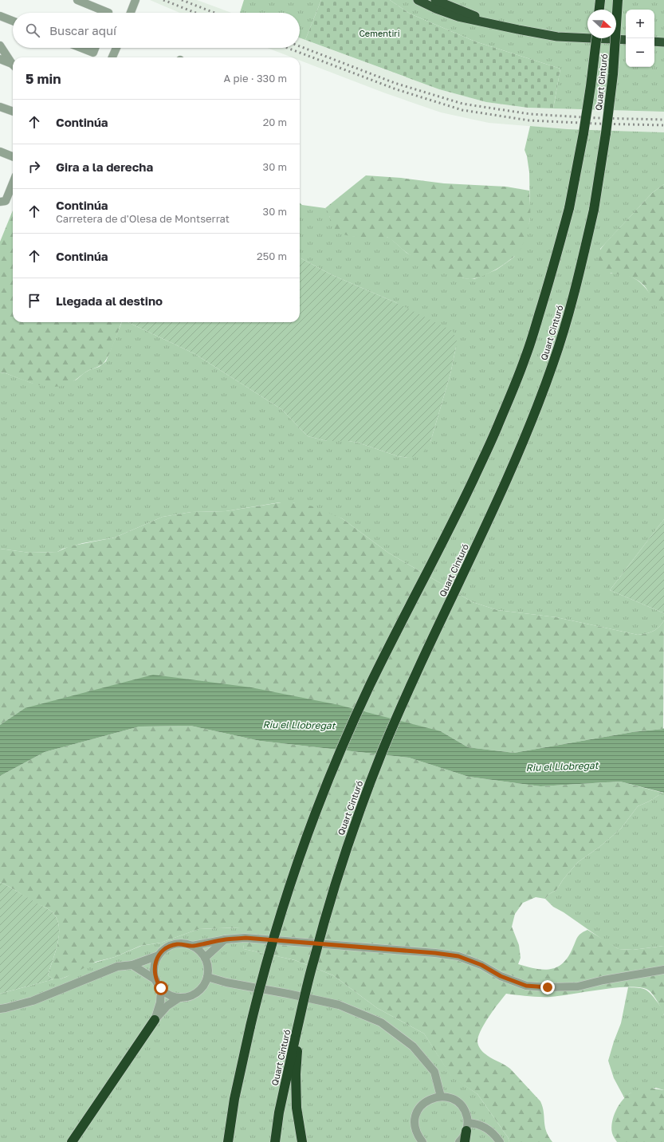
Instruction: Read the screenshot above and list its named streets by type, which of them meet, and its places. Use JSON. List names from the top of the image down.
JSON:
{
  "streets": {
    "highway": ["Quart Cinturó"]
  },
  "water": ["Riu el Llobregat"],
  "parks": ["Cementiri"],
  "north": "right",
  "page": {
    "map_buttons": ["+", "−"],
    "search": "Buscar aquí",
    "heading": ["5 min", "A pie · 330 m"],
    "list": [
      ["Continúa", "20 m"],
      ["Gira a la derecha", "30 m"],
      ["Continúa", "Carretera de d'Olesa de Montserrat", "30 m"],
      ["Continúa", "250 m"],
      "Llegada al destino"
    ]
  }
}
